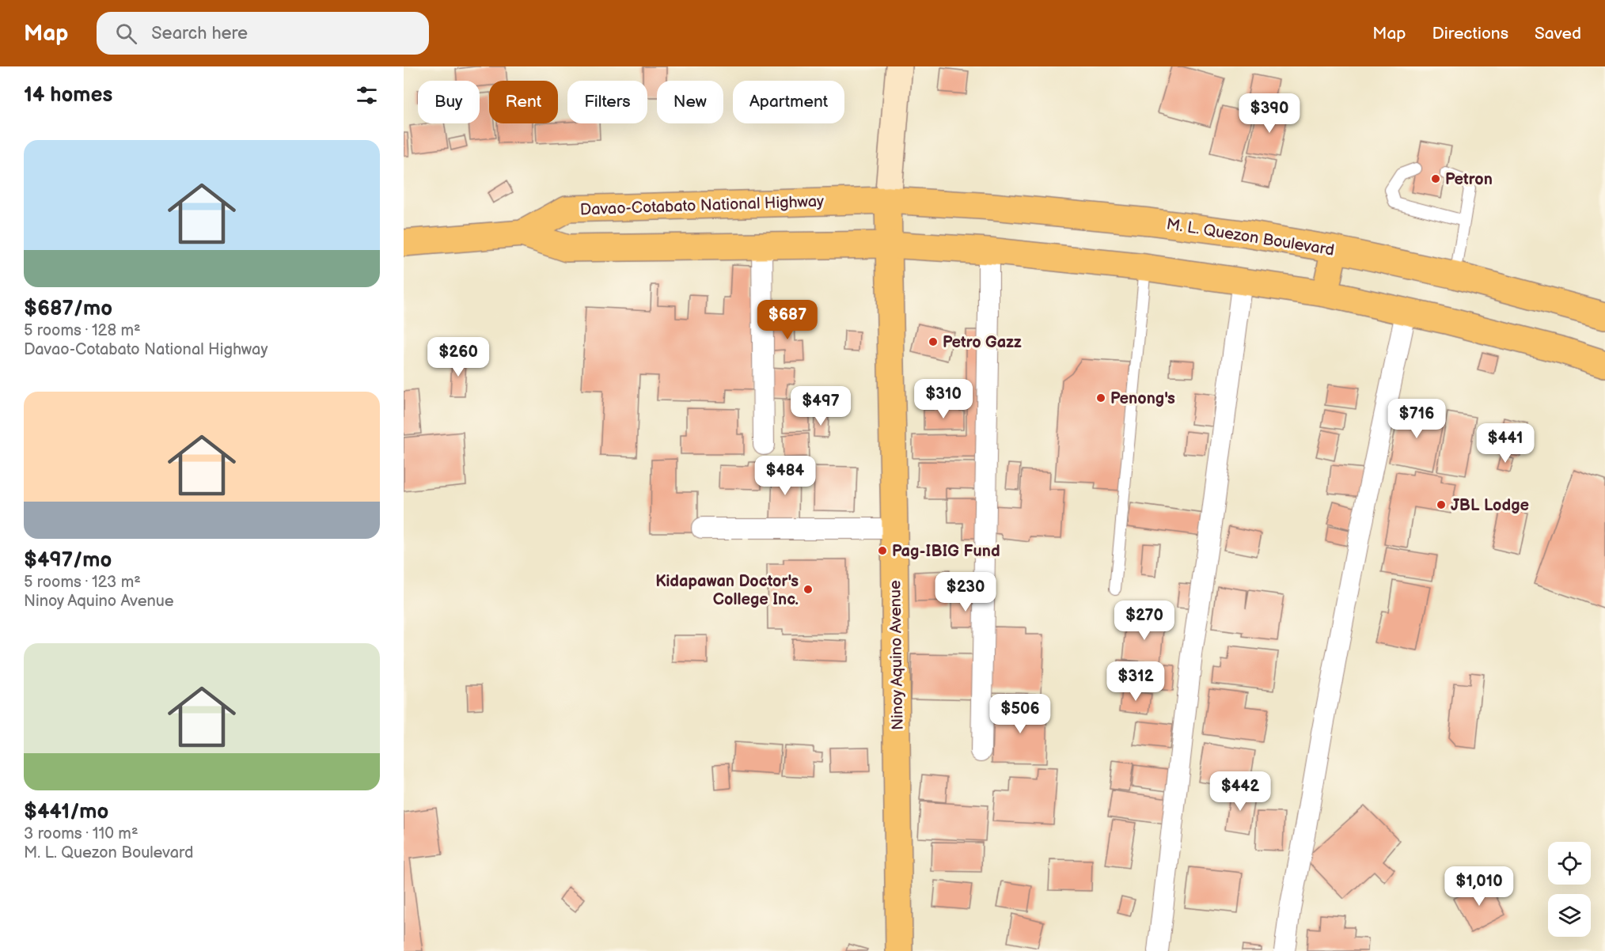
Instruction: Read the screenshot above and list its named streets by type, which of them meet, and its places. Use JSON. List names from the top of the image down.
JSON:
{
  "streets": {
    "main road": ["Davao-Cotabato National Highway", "M. L. Quezon Boulevard", "Ninoy Aquino Avenue"]
  },
  "crossings": [
    ["Davao-Cotabato National Highway", "M. L. Quezon Boulevard"],
    ["Davao-Cotabato National Highway", "Ninoy Aquino Avenue"],
    ["M. L. Quezon Boulevard", "Ninoy Aquino Avenue"]
  ],
  "places": [
    "Petron",
    "Petro Gazz",
    "Penong's",
    "JBL Lodge",
    "Pag-IBIG Fund",
    "Kidapawan Doctor's College Inc."
  ],
  "page": {
    "header": "Map",
    "search": "Search here",
    "nav": ["Map", "Directions", "Saved"],
    "heading": "14 homes",
    "chip": [
      "Buy",
      "Rent",
      "Filters",
      "New",
      "Apartment"
    ],
    "price": [
      "$390",
      "$687",
      "$260",
      "$310",
      "$497",
      "$716",
      "$441",
      "$484",
      "$230",
      "$270",
      "$312",
      "$506",
      "$442",
      "$1,010"
    ],
    "list": [
      {
        "name": "$687/mo",
        "note": "5 rooms · 128 m² · Davao-Cotabato National Highway"
      },
      {
        "name": "$497/mo",
        "note": "5 rooms · 123 m² · Ninoy Aquino Avenue"
      },
      {
        "name": "$441/mo",
        "note": "3 rooms · 110 m² · M. L. Quezon Boulevard"
      }
    ]
  }
}
